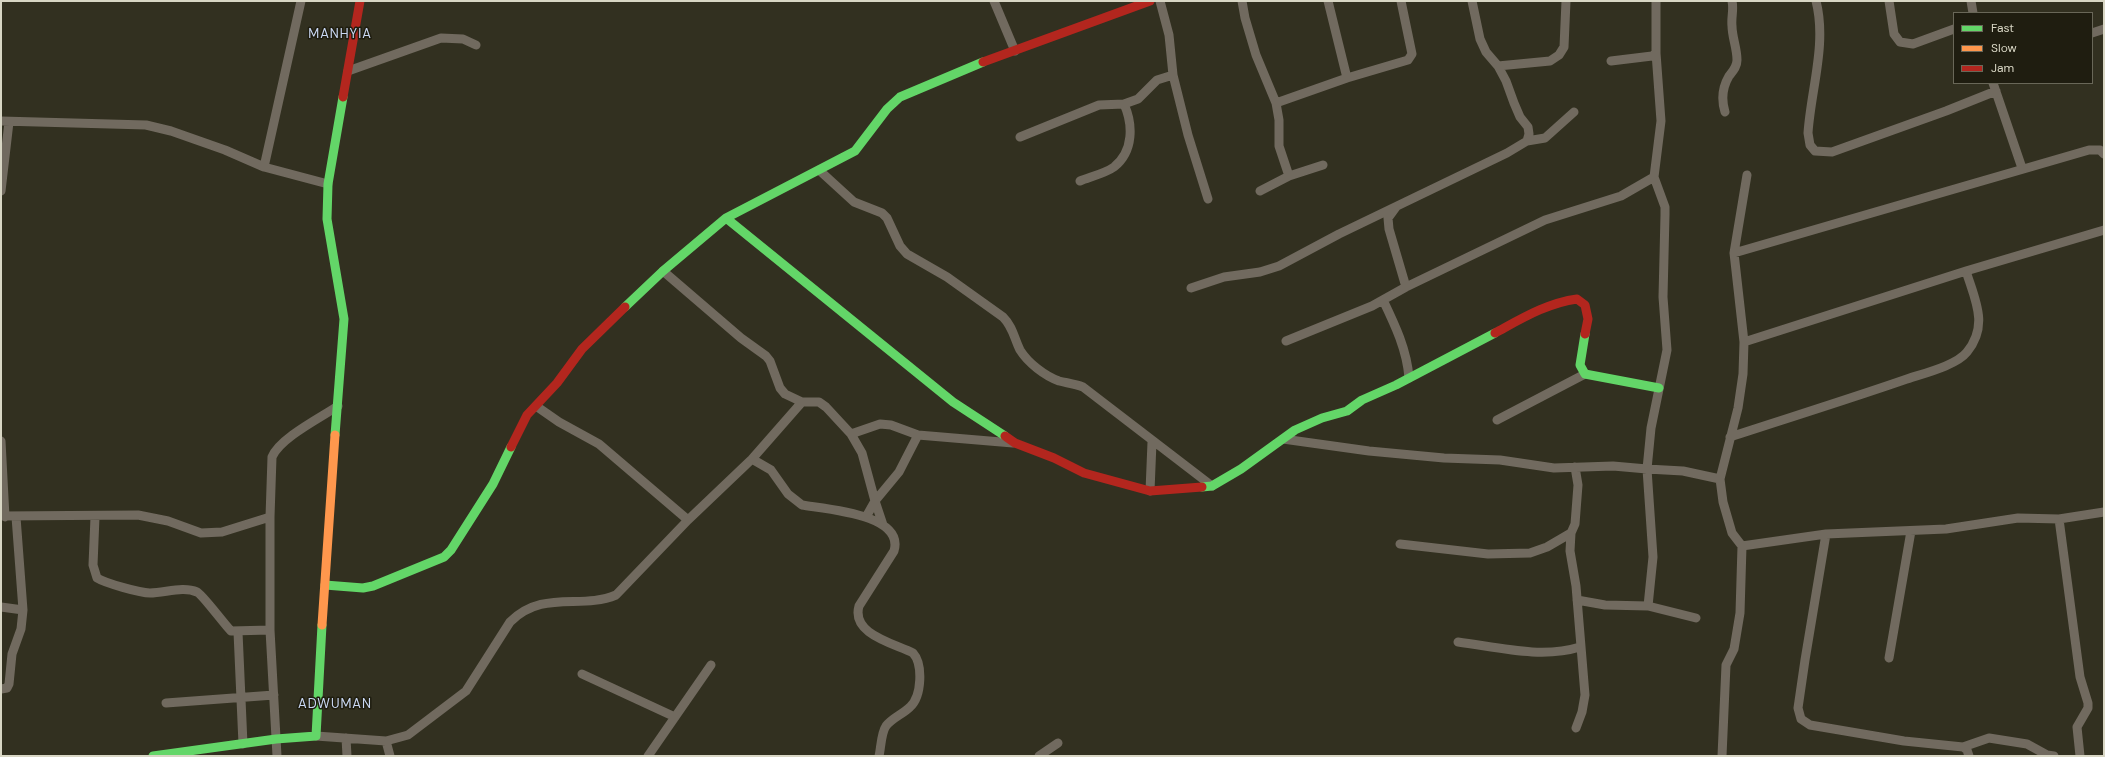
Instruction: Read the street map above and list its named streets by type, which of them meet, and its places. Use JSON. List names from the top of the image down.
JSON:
{
  "districts": ["MANHYIA", "ADWUMAN"],
  "legend": ["Fast", "Slow", "Jam"]
}
